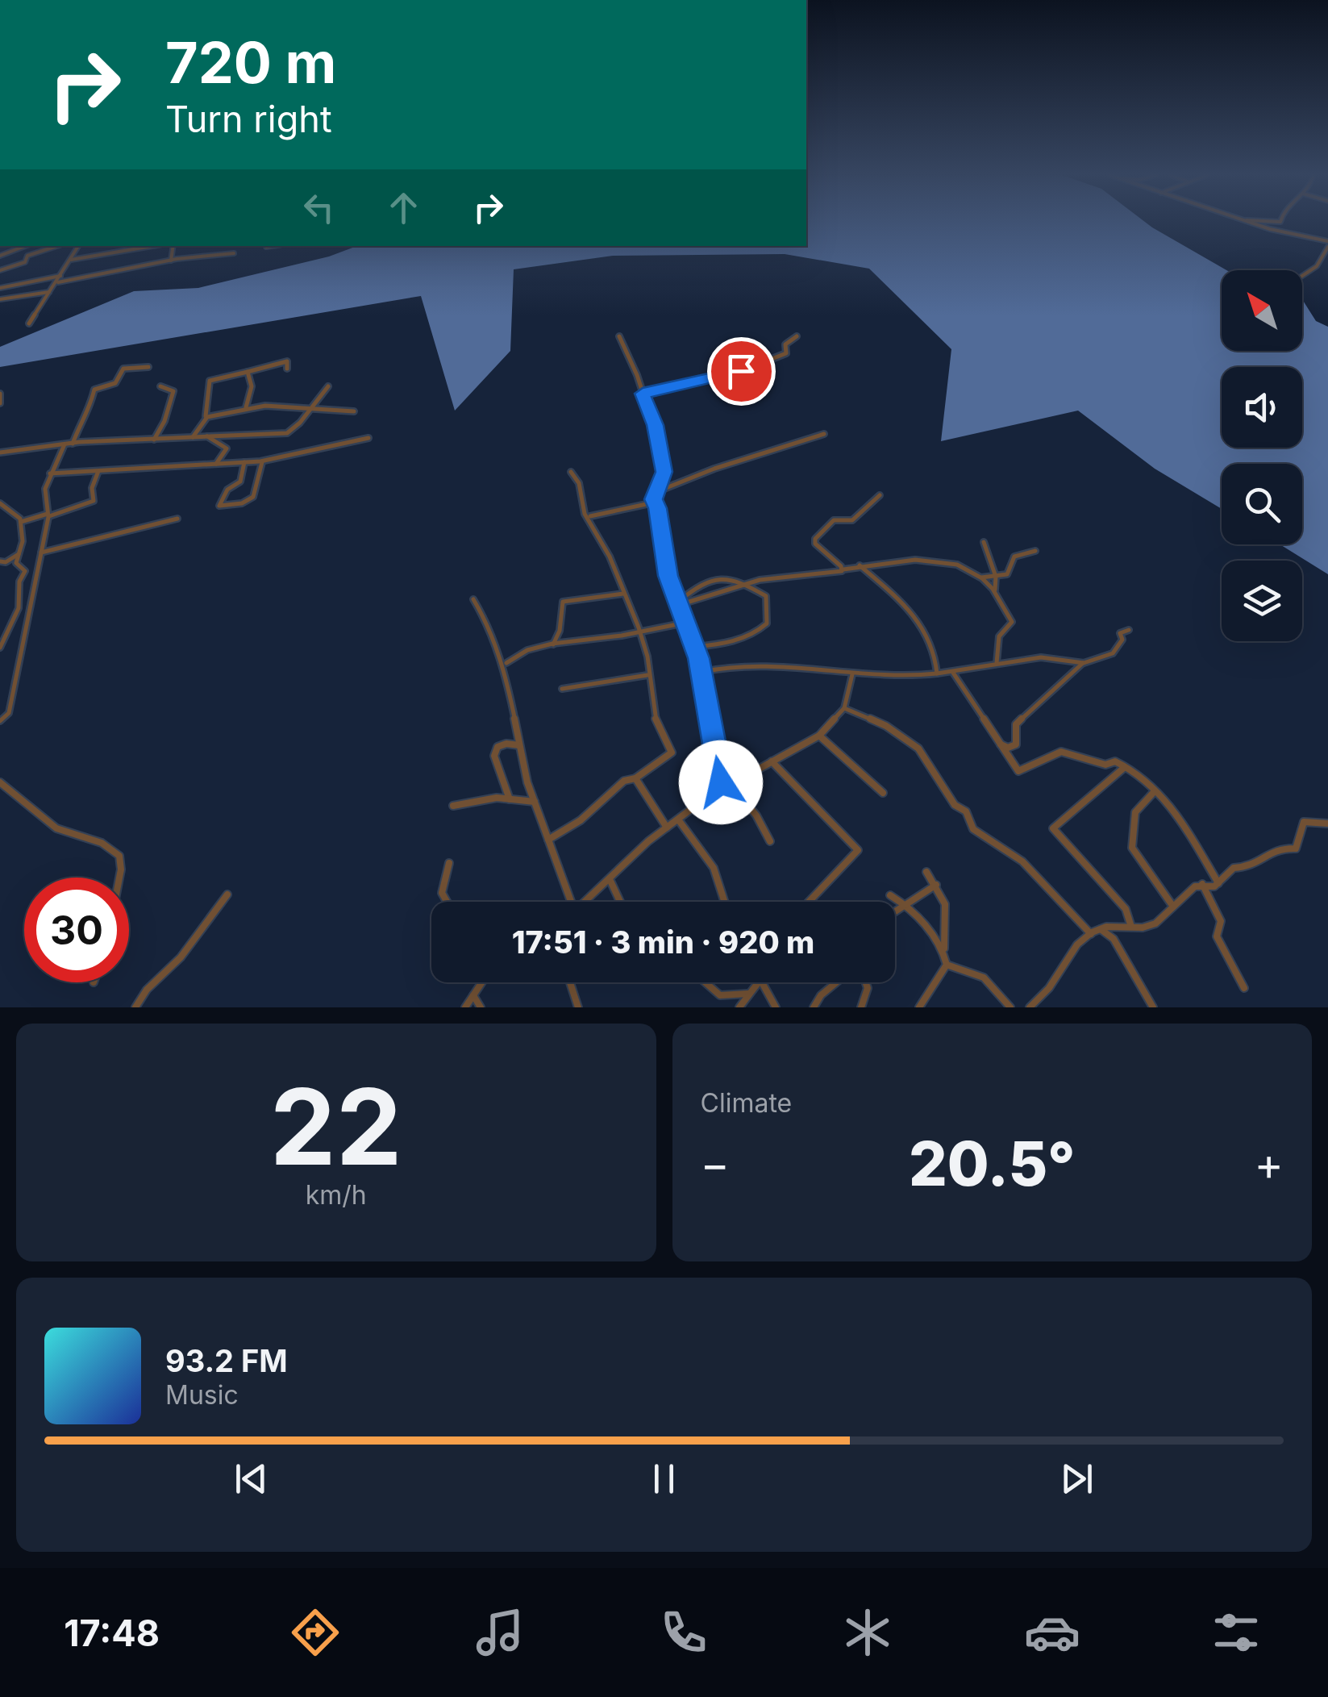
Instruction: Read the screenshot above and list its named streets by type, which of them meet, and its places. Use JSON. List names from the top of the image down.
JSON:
{
  "north": "top left",
  "page": {
    "turn": ["720 m", "Turn right"],
    "limit": "30",
    "trip": "17:51 · 3 min · 920 m",
    "tile": [
      ["22", "km/h"],
      "Climate"
    ],
    "heat": ["−", "20.5°", "+"],
    "song": ["93.2 FM", "Music"],
    "tabs": "17:48"
  }
}
